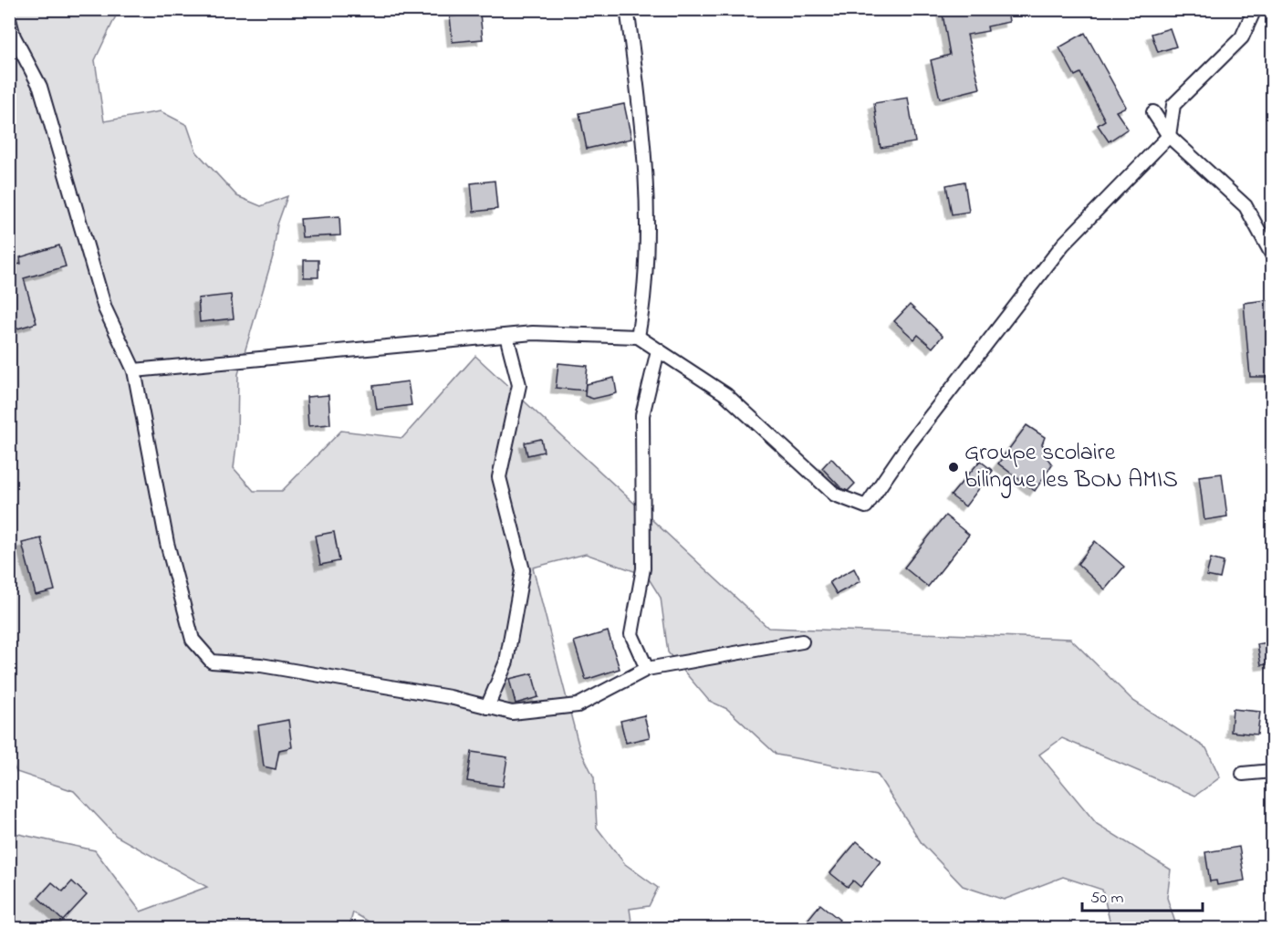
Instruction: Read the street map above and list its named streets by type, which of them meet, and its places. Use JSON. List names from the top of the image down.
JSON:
{
  "places": ["Groupe scolaire bilingue les BON AMIS"],
  "scale_bar": "50 m"
}
